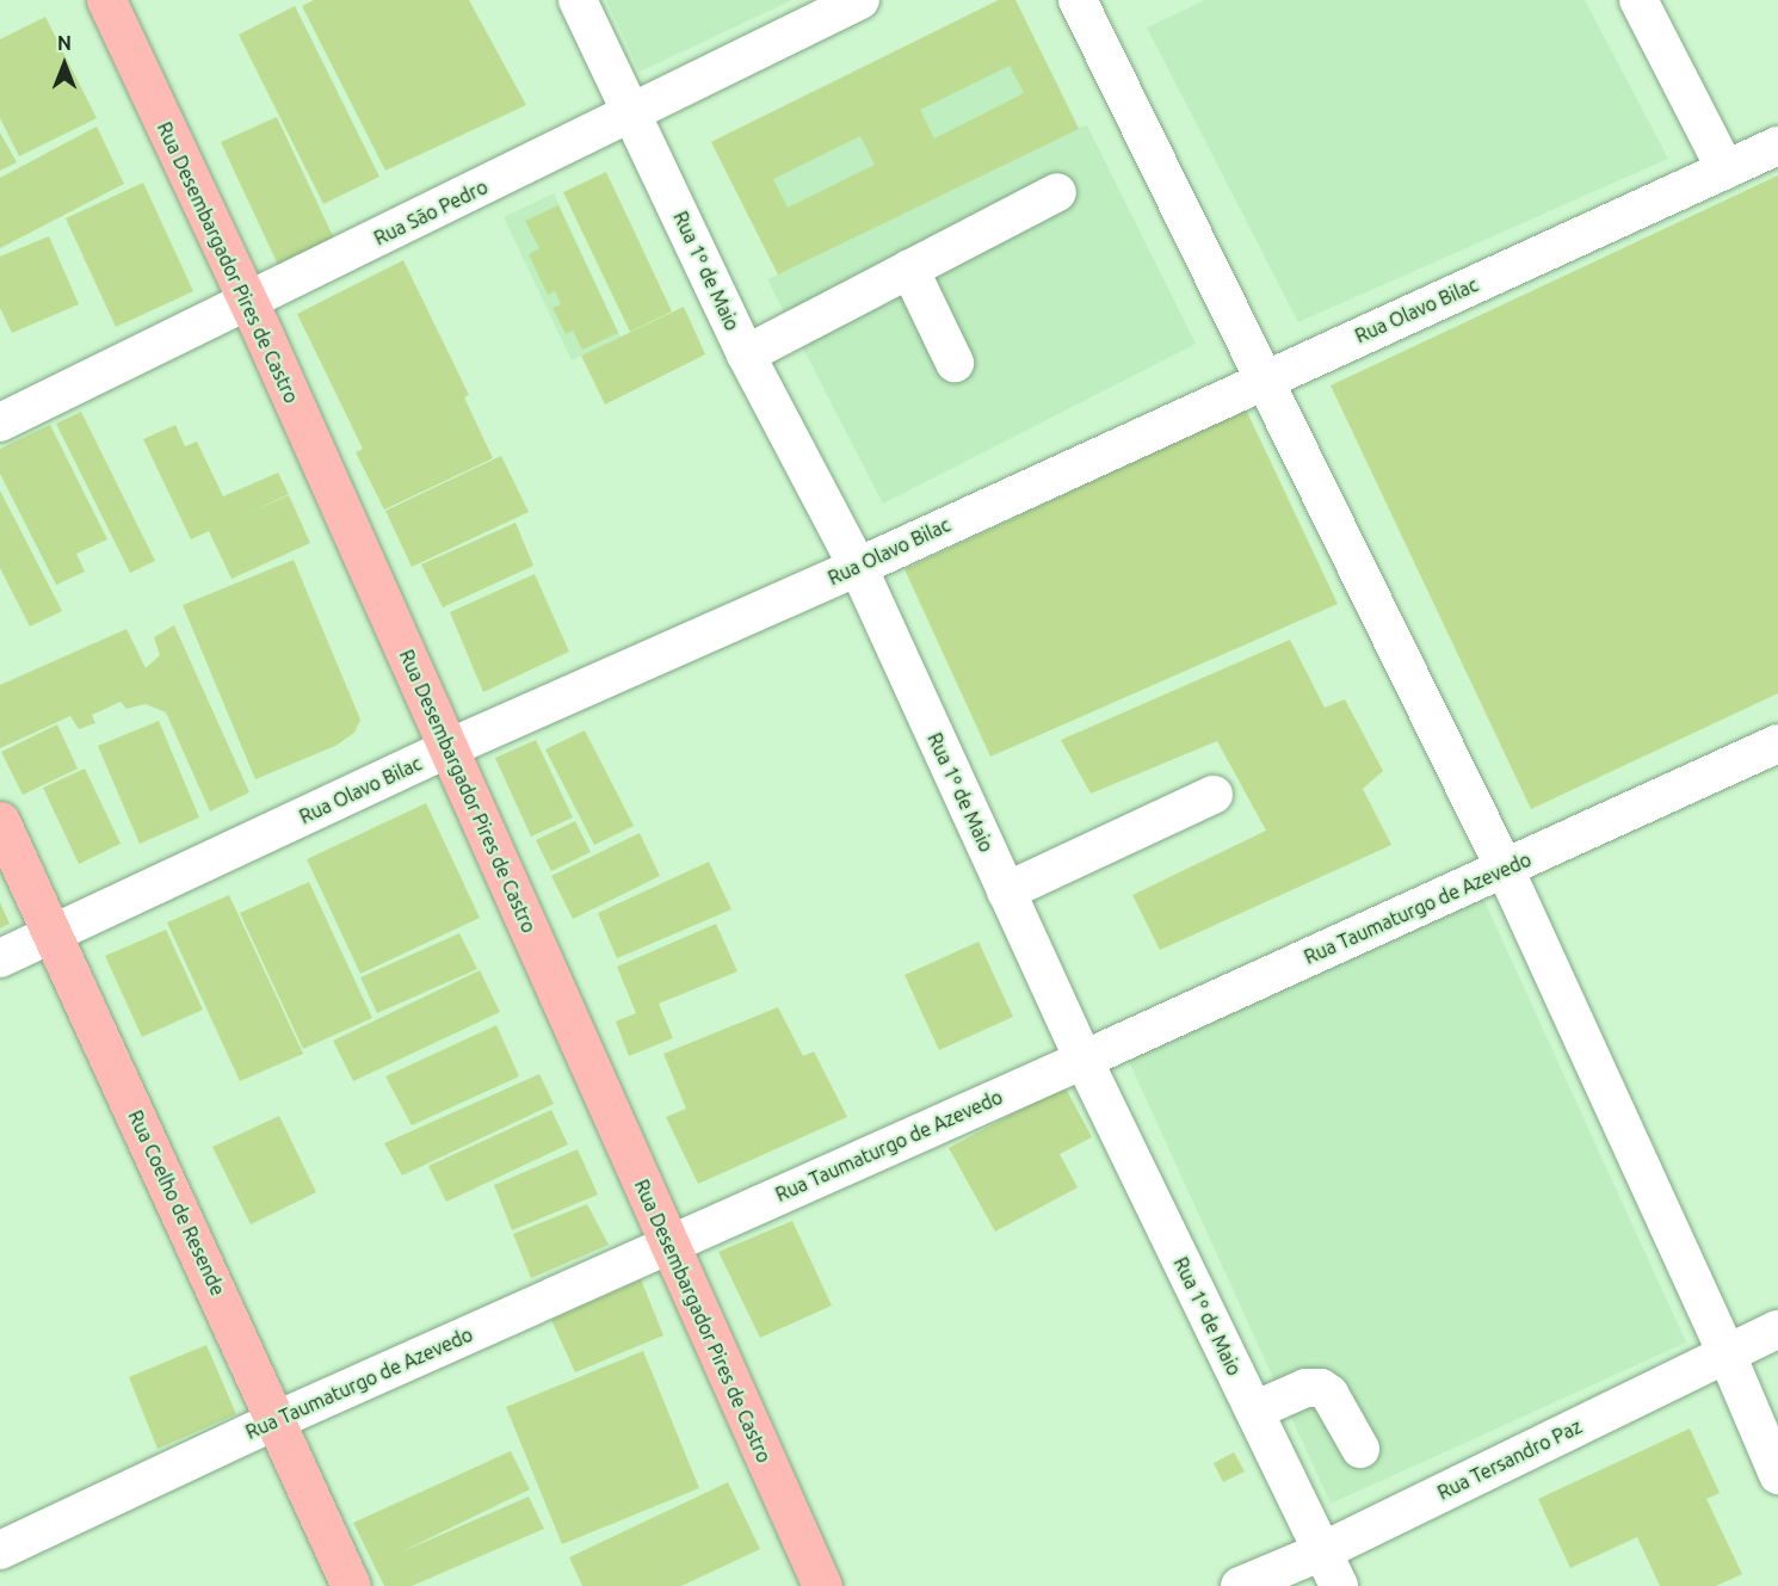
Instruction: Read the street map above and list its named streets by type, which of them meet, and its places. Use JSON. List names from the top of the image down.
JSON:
{
  "streets": {
    "main road": ["Rua Desembargador Pires de Castro", "Rua Coelho de Resende"],
    "street": [
      "Rua São Pedro",
      "Rua 1º de Maio",
      "Rua Olavo Bilac",
      "Rua Taumaturgo de Azevedo",
      "Rua Tersandro Paz"
    ]
  },
  "crossings": [
    ["Rua São Pedro", "Rua Desembargador Pires de Castro"],
    ["Rua São Pedro", "Rua 1º de Maio"],
    ["Rua Desembargador Pires de Castro", "Rua Olavo Bilac"],
    ["Rua Desembargador Pires de Castro", "Rua Taumaturgo de Azevedo"],
    ["Rua 1º de Maio", "Rua Olavo Bilac"],
    ["Rua 1º de Maio", "Rua Taumaturgo de Azevedo"],
    ["Rua 1º de Maio", "Rua Tersandro Paz"],
    ["Rua Olavo Bilac", "Rua Coelho de Resende"],
    ["Rua Taumaturgo de Azevedo", "Rua Coelho de Resende"]
  ],
  "north": "top"
}
